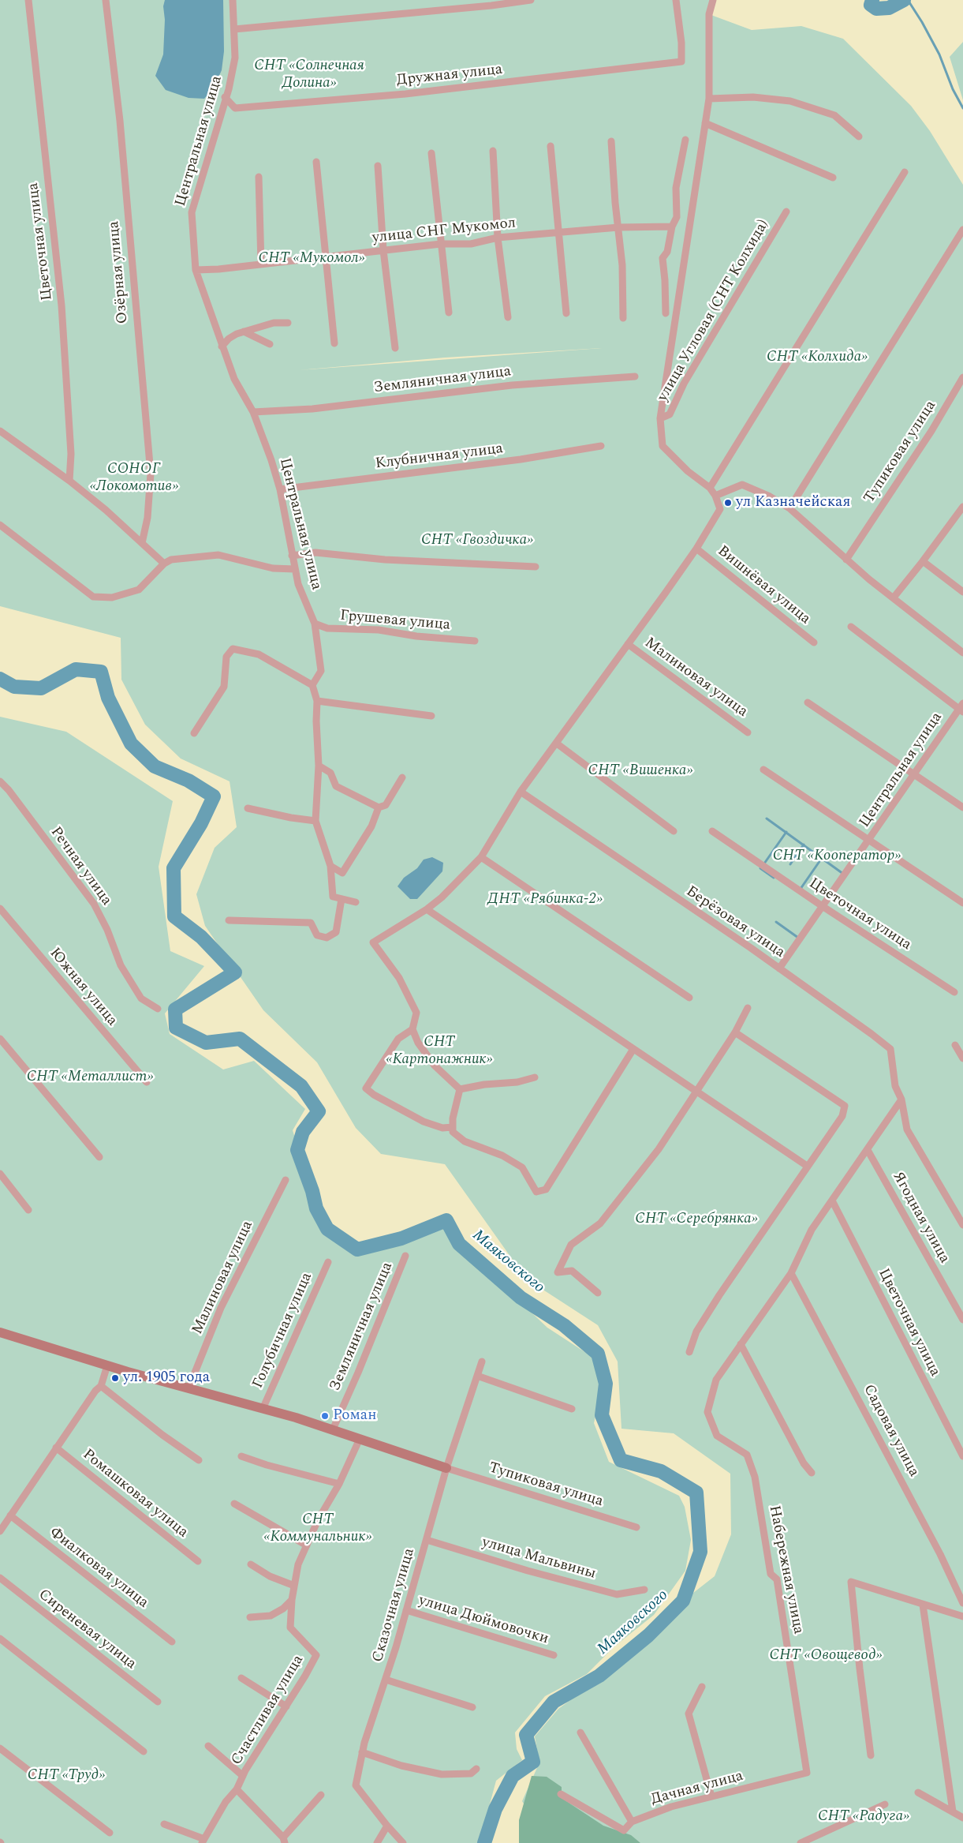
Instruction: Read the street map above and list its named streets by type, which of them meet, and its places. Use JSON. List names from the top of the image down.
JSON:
{
  "streets": {
    "street": [
      "Дружная улица",
      "Центральная улица",
      "улица СНГ Мукомол",
      "Цветочная улица",
      "Озёрная улица",
      "улица Угловая (СНТ Колхида)",
      "Земляничная улица",
      "Тупиковая улица",
      "Клубничная улица",
      "Вишнёвая улица",
      "Грушевая улица",
      "Малиновая улица",
      "Речная улица",
      "Берёзовая улица",
      "Южная улица",
      "Ягодная улица",
      "Голубичная улица",
      "Садовая улица",
      "Ромашковая улица",
      "улица Мальвины",
      "Фиалковая улица",
      "Набережная улица",
      "Сказочная улица",
      "улица Дюймовочки",
      "Сиреневая улица",
      "Счастливая улица",
      "Дачная улица"
    ]
  },
  "crossings": [
    ["Дружная улица", "Центральная улица"],
    ["Центральная улица", "улица СНГ Мукомол"],
    ["Центральная улица", "Цветочная улица"],
    ["Центральная улица", "Земляничная улица"],
    ["Центральная улица", "Клубничная улица"],
    ["Центральная улица", "Грушевая улица"],
    ["Центральная улица", "Берёзовая улица"],
    ["Тупиковая улица", "Сказочная улица"],
    ["улица Мальвины", "Сказочная улица"],
    ["Набережная улица", "Дачная улица"],
    ["Сказочная улица", "улица Дюймовочки"]
  ],
  "water": ["Маяковского"],
  "parks": [
    "СНТ «Солнечная Долина»",
    "СНТ «Мукомол»",
    "СНТ «Колхида»",
    "СОНОГ «Локомотив»",
    "СНТ «Гвоздичка»",
    "СНТ «Вишенка»",
    "СНТ «Кооператор»",
    "ДНТ «Рябинка-2»",
    "СНТ «Картонажник»",
    "СНТ «Металлист»",
    "СНТ «Серебрянка»",
    "СНТ «Коммунальник»",
    "СНТ «Овощевод»",
    "СНТ «Труд»",
    "СНТ «Радуга»"
  ],
  "places": ["ул Казначейская", "ул. 1905 года", "Роман"]
}
